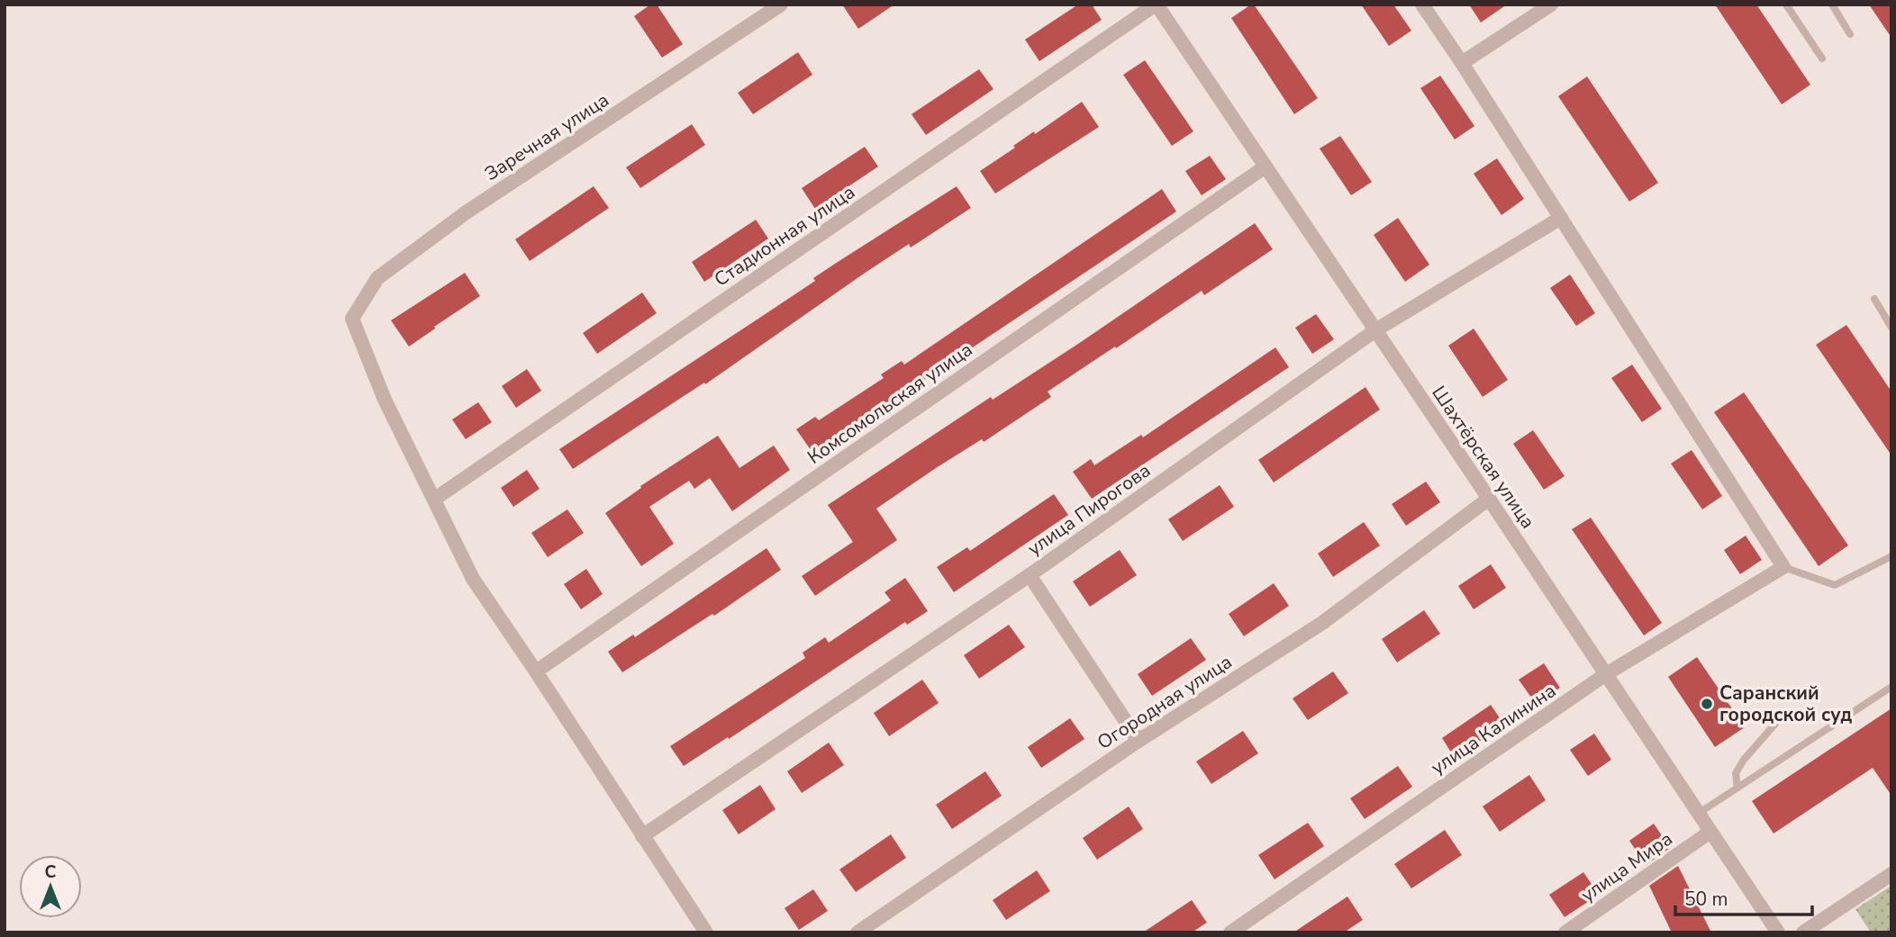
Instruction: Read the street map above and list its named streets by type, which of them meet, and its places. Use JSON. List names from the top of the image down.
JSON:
{
  "streets": {
    "street": [
      "Заречная улица",
      "Стадионная улица",
      "Комсомольская улица",
      "Шахтёрская улица",
      "улица Пирогова",
      "Огородная улица",
      "улица Калинина",
      "улица Мира"
    ]
  },
  "crossings": [
    ["Заречная улица", "Стадионная улица"],
    ["Стадионная улица", "Шахтёрская улица"],
    ["Комсомольская улица", "Шахтёрская улица"],
    ["Шахтёрская улица", "улица Пирогова"],
    ["Шахтёрская улица", "Огородная улица"],
    ["Шахтёрская улица", "улица Калинина"],
    ["Шахтёрская улица", "улица Мира"]
  ],
  "places": ["Саранский городской суд"],
  "scale_bar": "50 m",
  "north": "top"
}
